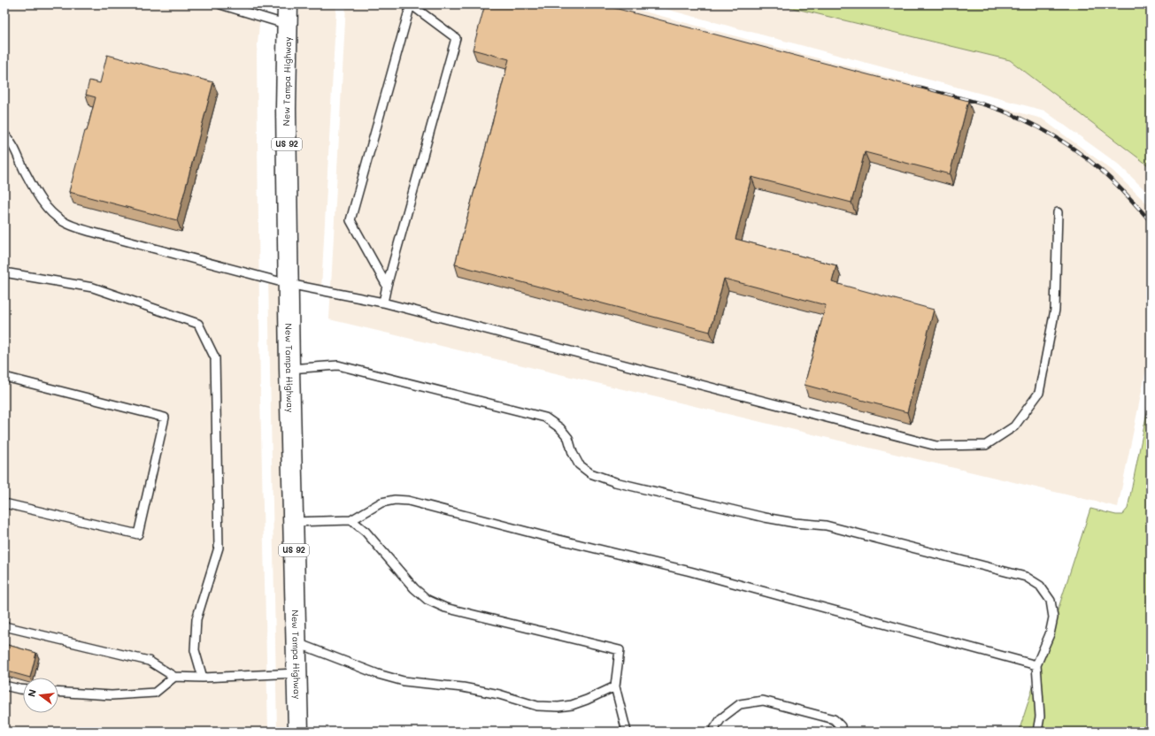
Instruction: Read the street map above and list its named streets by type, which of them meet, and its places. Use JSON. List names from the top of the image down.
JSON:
{
  "streets": {
    "main road": ["New Tampa Highway", "US 92"]
  },
  "north": "left"
}
